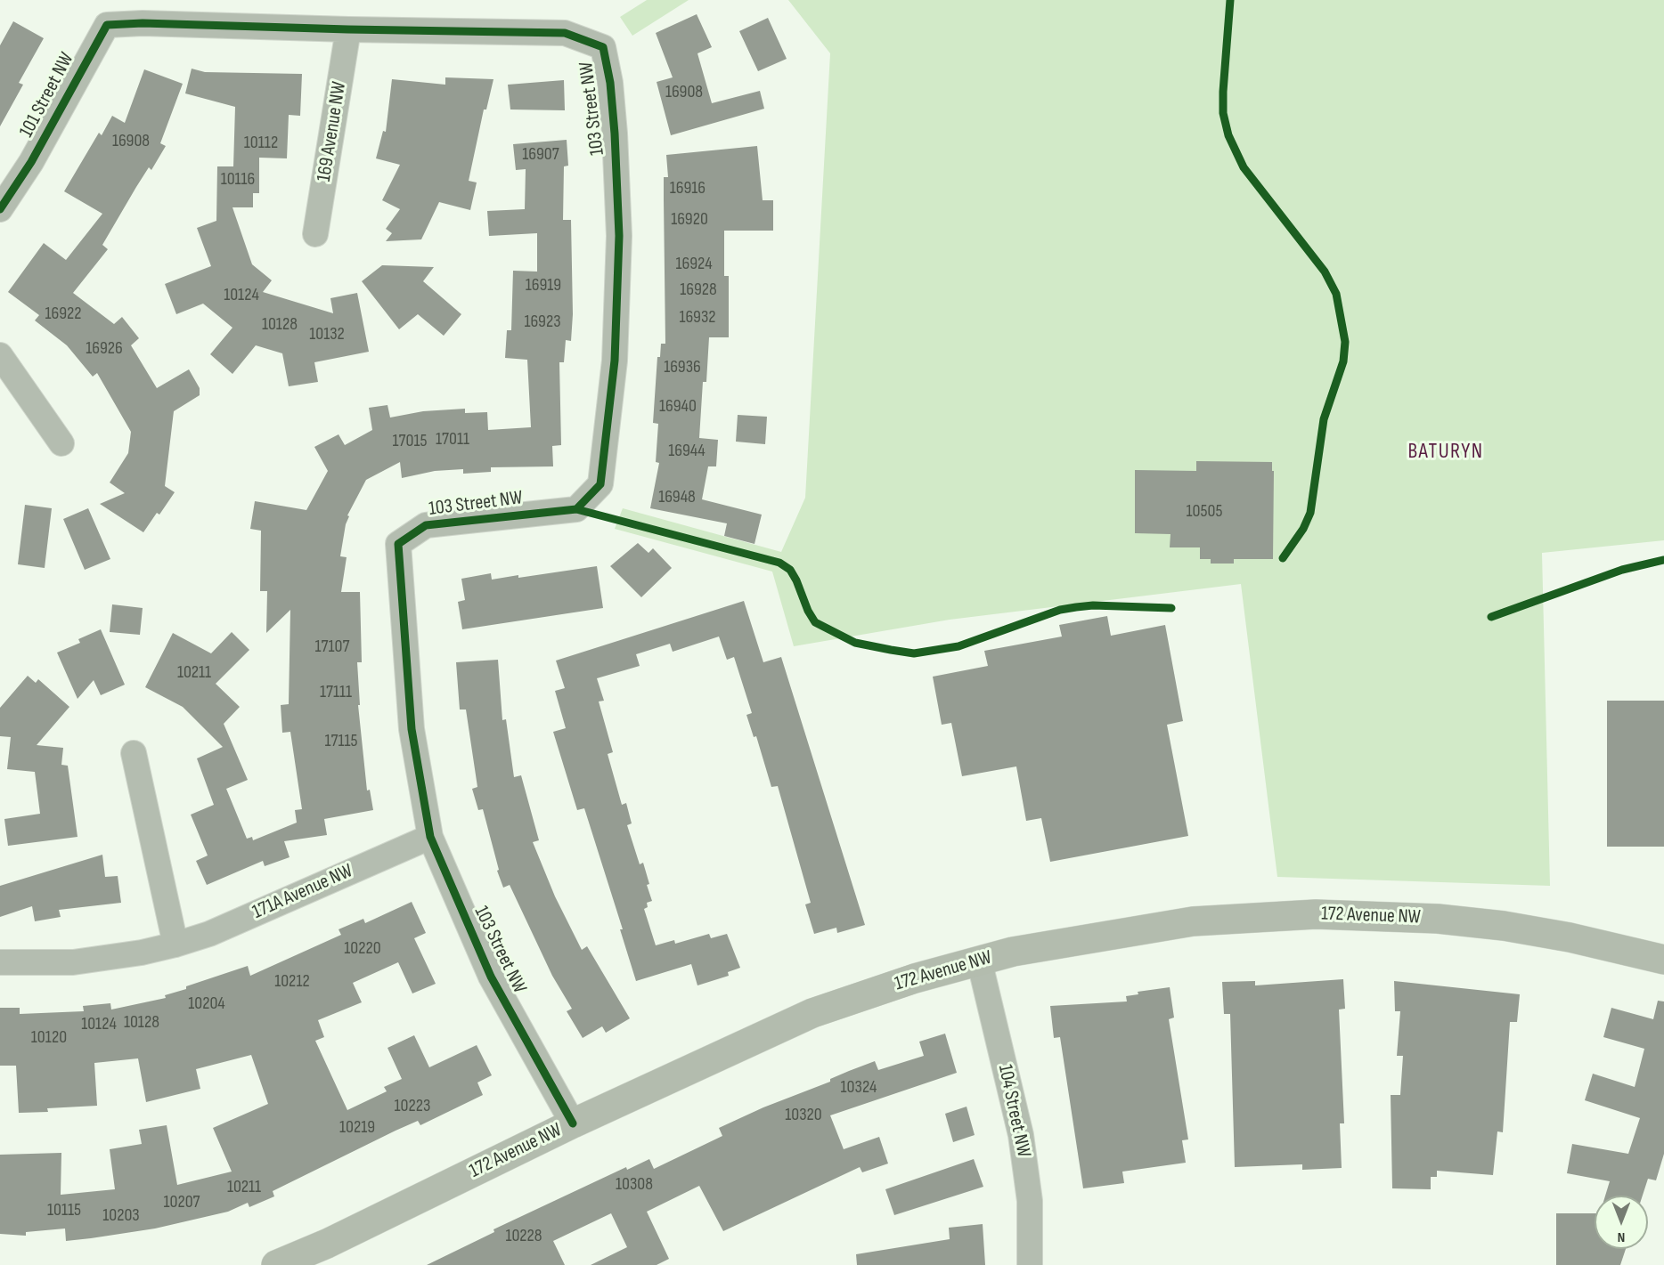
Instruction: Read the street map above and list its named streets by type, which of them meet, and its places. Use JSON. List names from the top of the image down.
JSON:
{
  "streets": {
    "street": [
      "101 Street NW",
      "103 Street NW",
      "169 Avenue NW",
      "171A Avenue NW",
      "172 Avenue NW",
      "104 Street NW"
    ]
  },
  "crossings": [
    ["101 Street NW", "103 Street NW"],
    ["101 Street NW", "169 Avenue NW"],
    ["103 Street NW", "169 Avenue NW"],
    ["103 Street NW", "171A Avenue NW"],
    ["103 Street NW", "172 Avenue NW"],
    ["172 Avenue NW", "104 Street NW"]
  ],
  "districts": ["BATURYN"],
  "house_numbers": [
    "16908",
    "16908",
    "10112",
    "16907",
    "10116",
    "16916",
    "16920",
    "16924",
    "16919",
    "16928",
    "10124",
    "16922",
    "16932",
    "16923",
    "10128",
    "10132",
    "16926",
    "16936",
    "16940",
    "17011",
    "17015",
    "16944",
    "16948",
    "10505",
    "17107",
    "10211",
    "17111",
    "17115",
    "10220",
    "10212",
    "10204",
    "10128",
    "10124",
    "10120",
    "10324",
    "10223",
    "10320",
    "10219",
    "10308",
    "10211",
    "10207",
    "10115",
    "10203",
    "10228"
  ],
  "north": "bottom"
}
